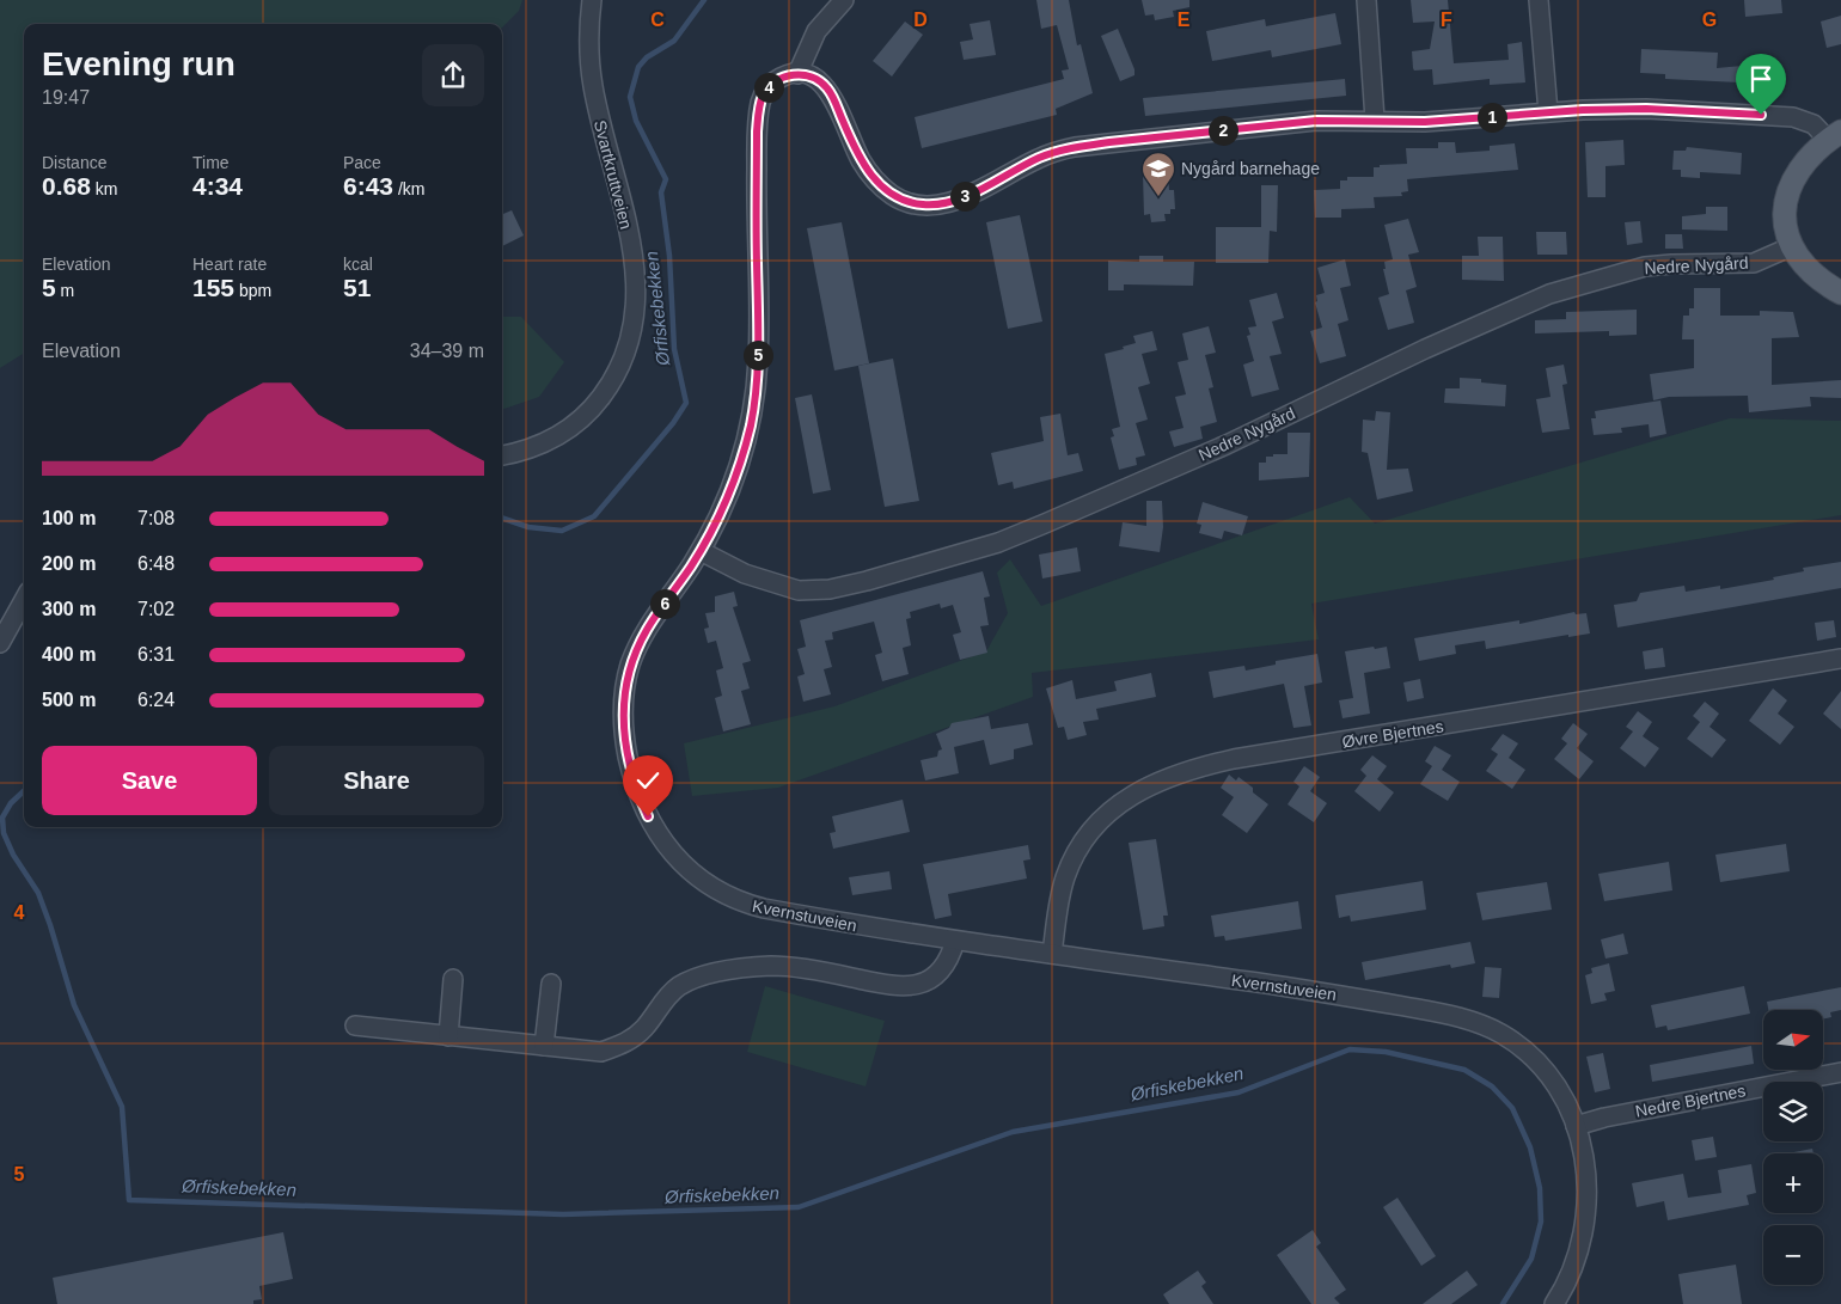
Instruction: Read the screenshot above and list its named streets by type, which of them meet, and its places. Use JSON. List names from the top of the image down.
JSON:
{
  "streets": {
    "street": [
      "Svartkruttveien",
      "Nedre Nygård",
      "Øvre Bjertnes",
      "Kvernstuveien",
      "Nedre Bjertnes"
    ]
  },
  "crossings": [
    ["Nedre Nygård", "Kvernstuveien"],
    ["Øvre Bjertnes", "Kvernstuveien"],
    ["Kvernstuveien", "Nedre Bjertnes"]
  ],
  "water": ["Ørfiskebekken"],
  "places": {
    "school or university": ["Nygård barnehage"]
  },
  "north": "right",
  "page": {
    "heading": ["Evening run", "19:47"],
    "pins": [
      "4",
      "1",
      "2",
      "3",
      "5",
      "6"
    ],
    "stats": [
      ["Distance", "0.68 km"],
      ["Time", "4:34"],
      ["Pace", "6:43 /km"],
      ["Elevation", "5 m"],
      ["Heart rate", "155 bpm"],
      ["kcal", "51"]
    ],
    "chart": ["Elevation", "34–39 m"],
    "list": [
      {
        "name": "100 m",
        "note": "7:08"
      },
      {
        "name": "200 m",
        "note": "6:48"
      },
      {
        "name": "300 m",
        "note": "7:02"
      },
      {
        "name": "400 m",
        "note": "6:31"
      },
      {
        "name": "500 m",
        "note": "6:24"
      }
    ],
    "buttons": ["Save", "Share"],
    "map_buttons": ["+", "−"]
  },
  "grid": {
    "columns": [
      "C",
      "D",
      "E",
      "F",
      "G"
    ],
    "rows": ["4", "5"]
  }
}
